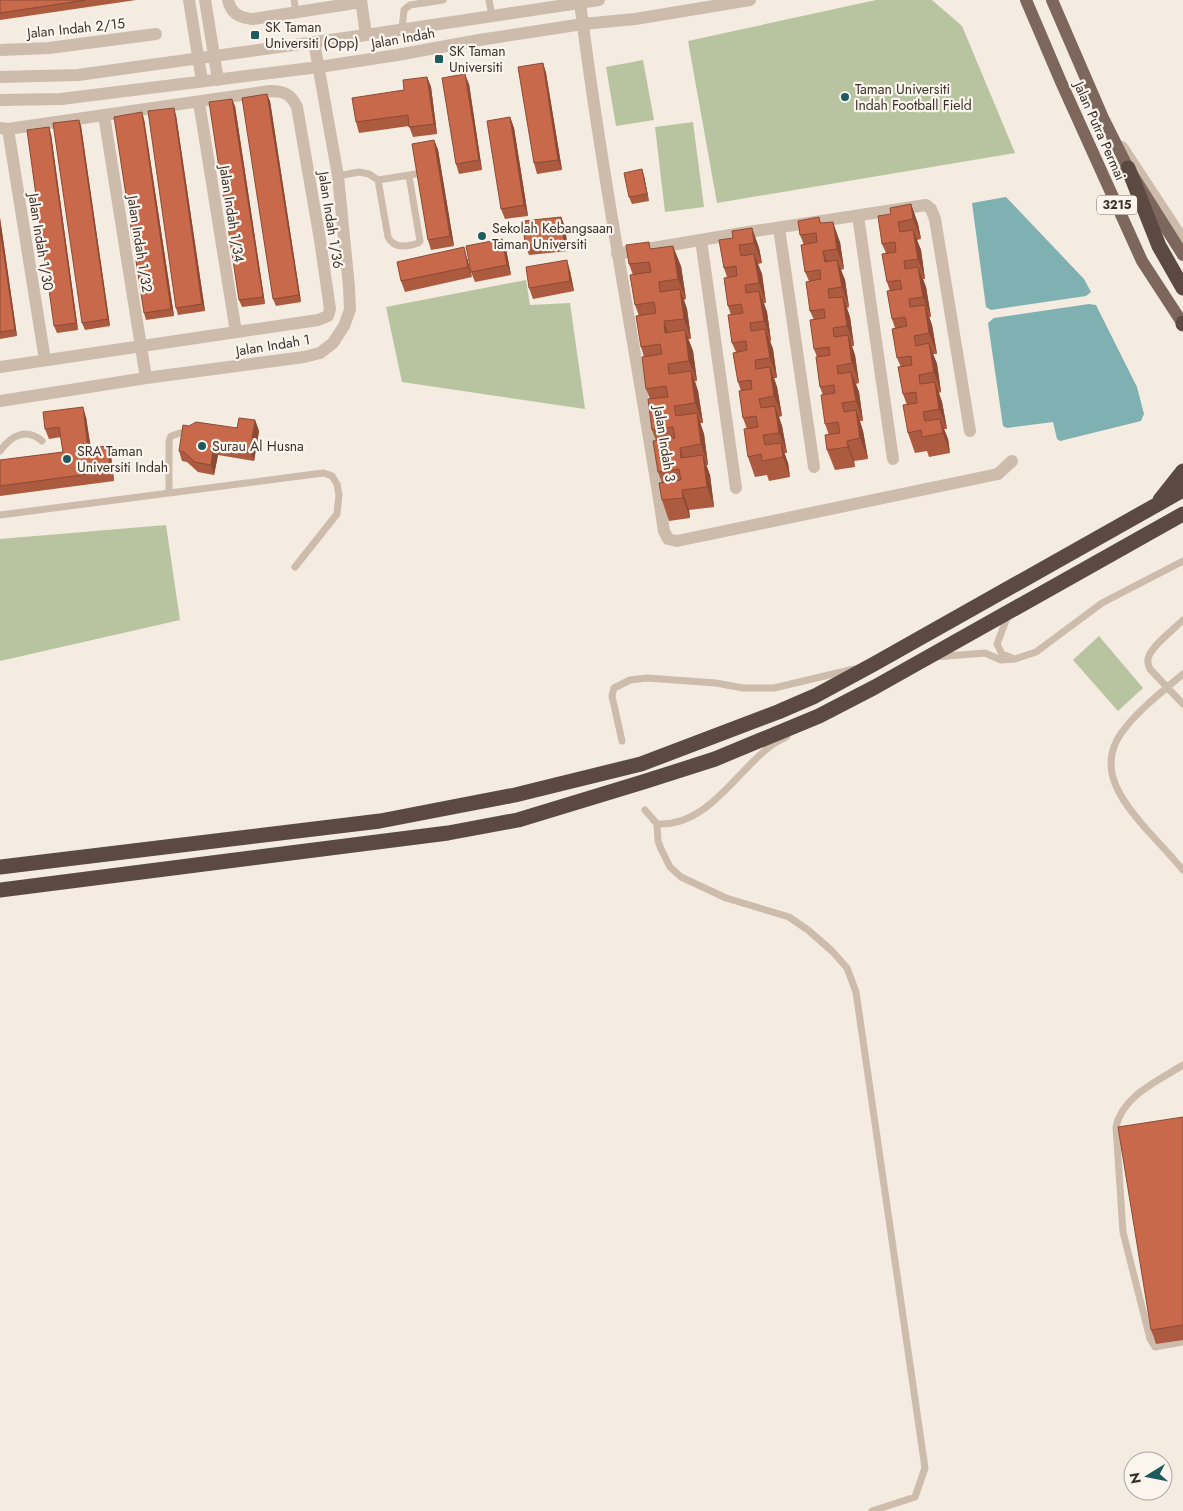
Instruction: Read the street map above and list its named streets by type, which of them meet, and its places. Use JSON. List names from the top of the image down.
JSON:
{
  "streets": {
    "main road": ["Jalan Putra Permai", "3215"],
    "street": [
      "Jalan Indah 2/15",
      "Jalan Indah",
      "Jalan Indah 1/34",
      "Jalan Indah 1/36",
      "Jalan Indah 1/30",
      "Jalan Indah 1/32",
      "Jalan Indah 1",
      "Jalan Indah 3"
    ]
  },
  "crossings": [
    ["Jalan Indah", "Jalan Indah 1"],
    ["Jalan Indah", "Jalan Indah 3"],
    ["Jalan Indah 1/34", "Jalan Indah 1/36"],
    ["Jalan Indah 1/32", "Jalan Indah 1"]
  ],
  "places": {
    "transit": ["SK Taman Universiti (Opp)", "SK Taman Universiti"],
    "other": [
      "Taman Universiti Indah Football Field",
      "Sekolah Kebangsaan Taman Universiti",
      "Surau Al Husna",
      "SRA Taman Universiti Indah"
    ]
  },
  "north": "left"
}
